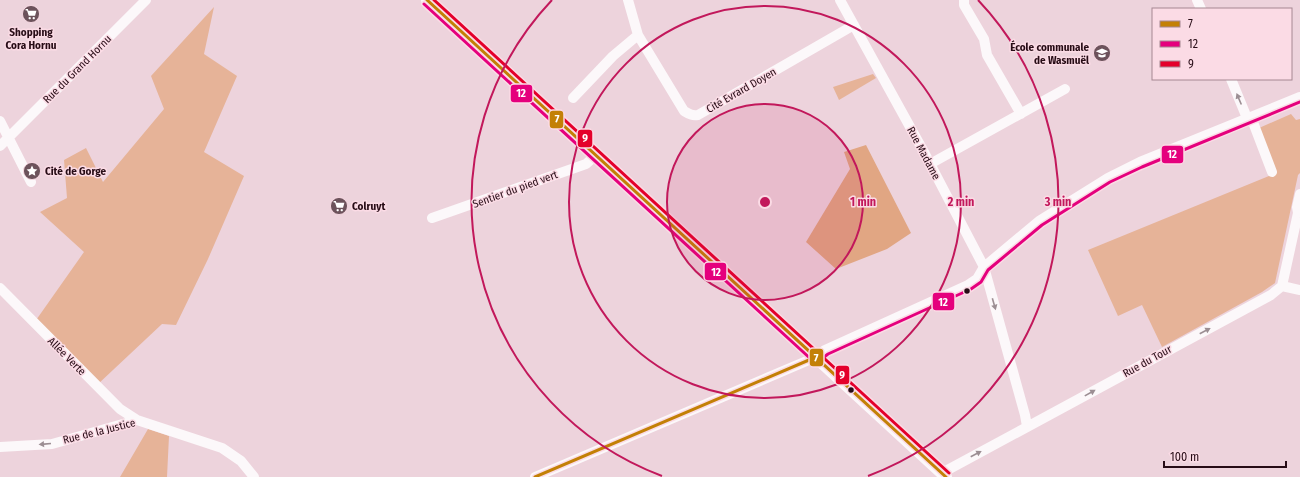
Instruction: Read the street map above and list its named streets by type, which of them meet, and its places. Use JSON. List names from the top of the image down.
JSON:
{
  "streets": {
    "street": [
      "Rue du Grand Hornu",
      "Cité Evrard Doyen",
      "Rue Madame",
      "Sentier du pied vert",
      "Allée Verte",
      "Rue du Tour",
      "Rue de la Justice"
    ]
  },
  "crossings": [
    ["Cité Evrard Doyen", "Rue Madame"],
    ["Rue Madame", "Rue du Tour"],
    ["Allée Verte", "Rue de la Justice"]
  ],
  "one_way": ["Rue Madame", "Rue du Tour", "Rue de la Justice"],
  "places": {
    "supermarket": ["Shopping Cora Hornu", "Colruyt"],
    "school or university": ["École communale de Wasmuël"],
    "place": ["Cité de Gorge"]
  },
  "lines": ["transit line 7", "transit line 9", "transit line 12"],
  "legend": ["7", "12", "9"],
  "scale_bar": "100 m",
  "rings": ["1 min", "2 min", "3 min"]
}
